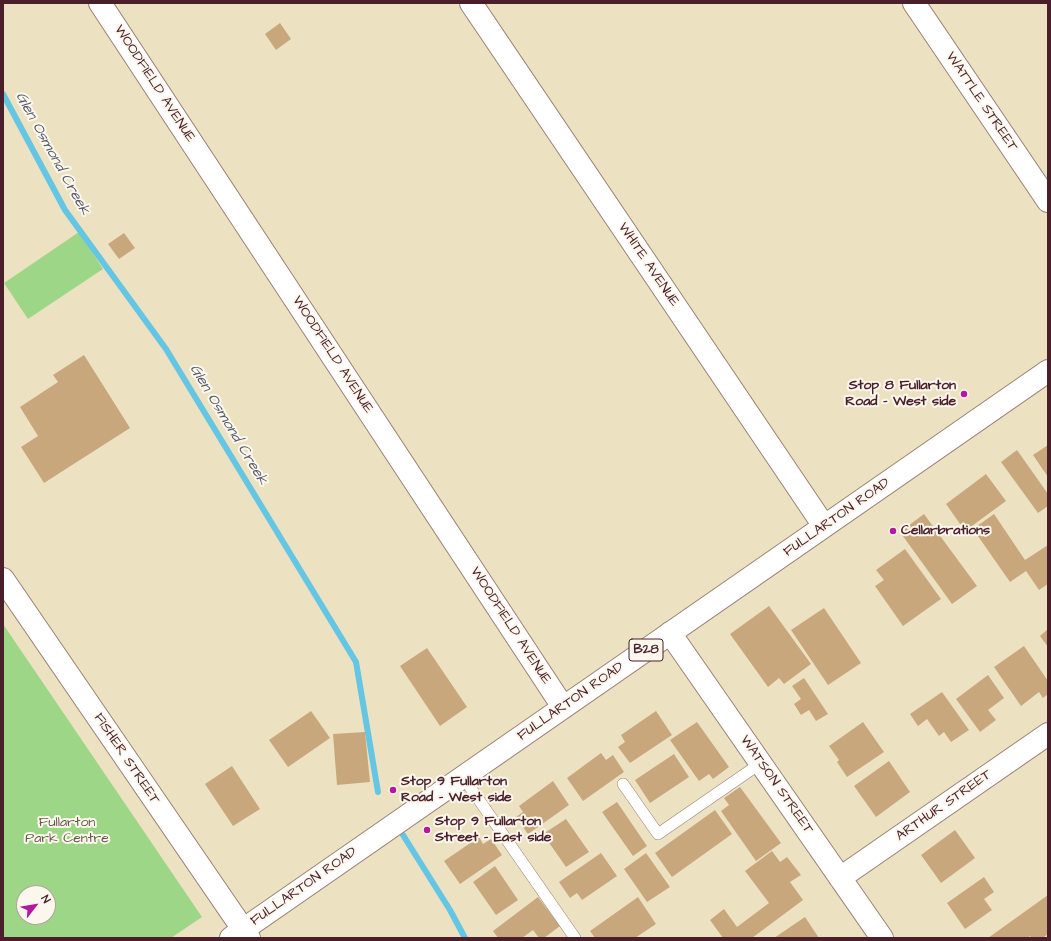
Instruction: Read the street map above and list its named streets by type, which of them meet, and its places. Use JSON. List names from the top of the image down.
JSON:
{
  "streets": {
    "street": [
      "WOODFIELD AVENUE",
      "WATTLE STREET",
      "WHITE AVENUE",
      "FULLARTON ROAD",
      "B28",
      "FISHER STREET",
      "WATSON STREET",
      "ARTHUR STREET"
    ]
  },
  "crossings": [
    ["WOODFIELD AVENUE", "FULLARTON ROAD"],
    ["WHITE AVENUE", "FULLARTON ROAD"],
    ["FULLARTON ROAD", "FISHER STREET"],
    ["FULLARTON ROAD", "WATSON STREET"],
    ["WATSON STREET", "ARTHUR STREET"]
  ],
  "water": ["Glen Osmond Creek"],
  "parks": ["Fullarton Park Centre"],
  "places": [
    "Stop 8 Fullarton Road - West side",
    "Cellarbrations",
    "Stop 9 Fullarton Road - West side",
    "Stop 9 Fullarton Street - East side"
  ],
  "north": "top right"
}
